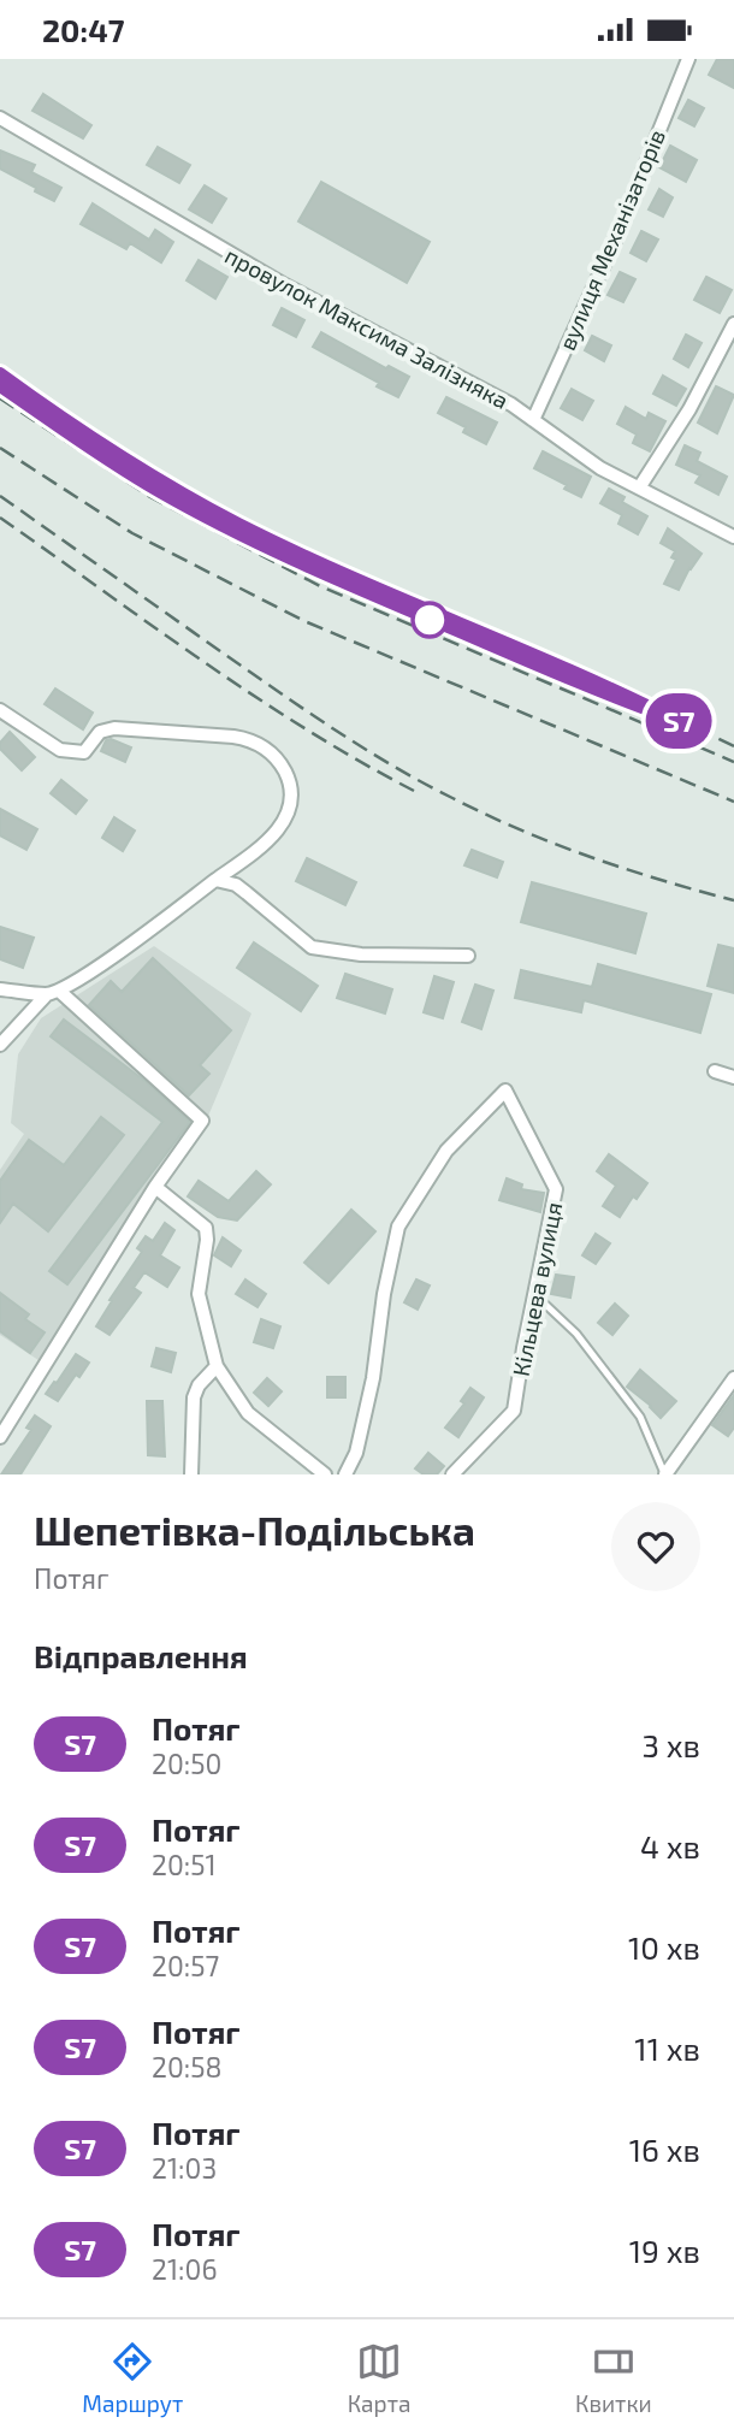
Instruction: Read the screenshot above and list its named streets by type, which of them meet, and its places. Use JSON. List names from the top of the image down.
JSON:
{
  "streets": {
    "street": ["вулиця Механізаторів", "провулок Максима Залізняка", "Кільцева вулиця"]
  },
  "crossings": [
    ["вулиця Механізаторів", "провулок Максима Залізняка"]
  ],
  "page": {
    "status": "20:47",
    "on_map": "S7",
    "heading": [
      ["Шепетівка-Подільська", "Потяг"],
      "Відправлення"
    ],
    "list": [
      {
        "mark": "S7",
        "name": "Потяг",
        "note": "20:50",
        "value": "3 хв"
      },
      {
        "mark": "S7",
        "name": "Потяг",
        "note": "20:51",
        "value": "4 хв"
      },
      {
        "mark": "S7",
        "name": "Потяг",
        "note": "20:57",
        "value": "10 хв"
      },
      {
        "mark": "S7",
        "name": "Потяг",
        "note": "20:58",
        "value": "11 хв"
      },
      {
        "mark": "S7",
        "name": "Потяг",
        "note": "21:03",
        "value": "16 хв"
      },
      {
        "mark": "S7",
        "name": "Потяг",
        "note": "21:06",
        "value": "19 хв"
      }
    ],
    "tabs": ["Маршрут", "Карта", "Квитки"]
  }
}
